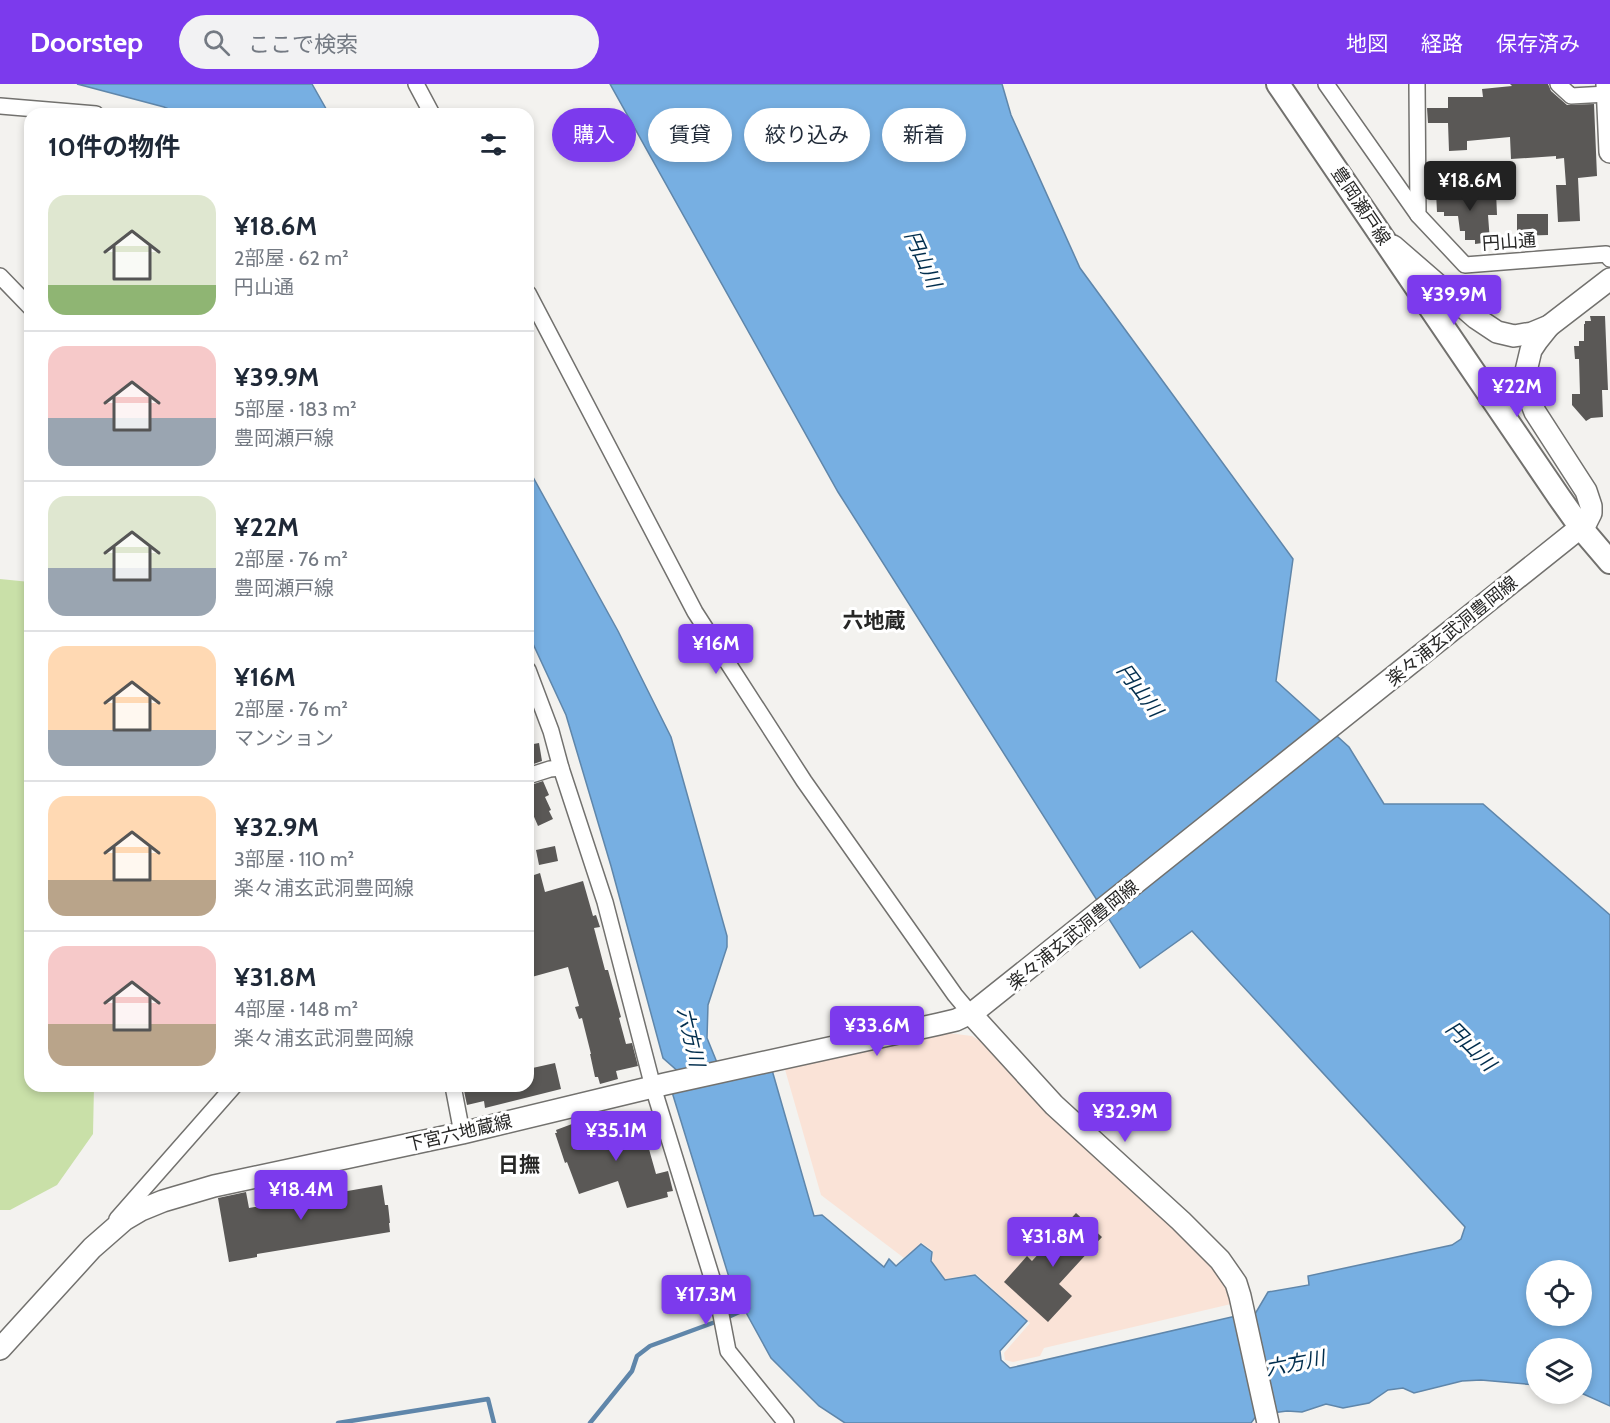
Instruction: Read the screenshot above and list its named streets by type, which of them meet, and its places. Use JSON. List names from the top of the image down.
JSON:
{
  "streets": {
    "main road": ["豊岡瀬戸線", "楽々浦玄武洞豊岡線", "下宮六地蔵線"],
    "street": ["円山通"]
  },
  "crossings": [
    ["豊岡瀬戸線", "楽々浦玄武洞豊岡線"],
    ["楽々浦玄武洞豊岡線", "下宮六地蔵線"]
  ],
  "districts": ["六地蔵", "日撫"],
  "water": ["円山川", "六方川"],
  "page": {
    "header": "Doorstep",
    "search": "ここで検索",
    "nav": ["地図", "経路", "保存済み"],
    "chip": [
      "購入",
      "賃貸",
      "絞り込み",
      "新着"
    ],
    "heading": "10件の物件",
    "price": [
      "¥18.6M",
      "¥39.9M",
      "¥22M",
      "¥16M",
      "¥33.6M",
      "¥32.9M",
      "¥35.1M",
      "¥18.4M",
      "¥31.8M",
      "¥17.3M"
    ],
    "list": [
      {
        "name": "¥18.6M",
        "note": "2部屋 · 62 m² · 円山通"
      },
      {
        "name": "¥39.9M",
        "note": "5部屋 · 183 m² · 豊岡瀬戸線"
      },
      {
        "name": "¥22M",
        "note": "2部屋 · 76 m² · 豊岡瀬戸線"
      },
      {
        "name": "¥16M",
        "note": "2部屋 · 76 m² · マンション"
      },
      {
        "name": "¥32.9M",
        "note": "3部屋 · 110 m² · 楽々浦玄武洞豊岡線"
      },
      {
        "name": "¥31.8M",
        "note": "4部屋 · 148 m² · 楽々浦玄武洞豊岡線"
      }
    ]
  }
}
